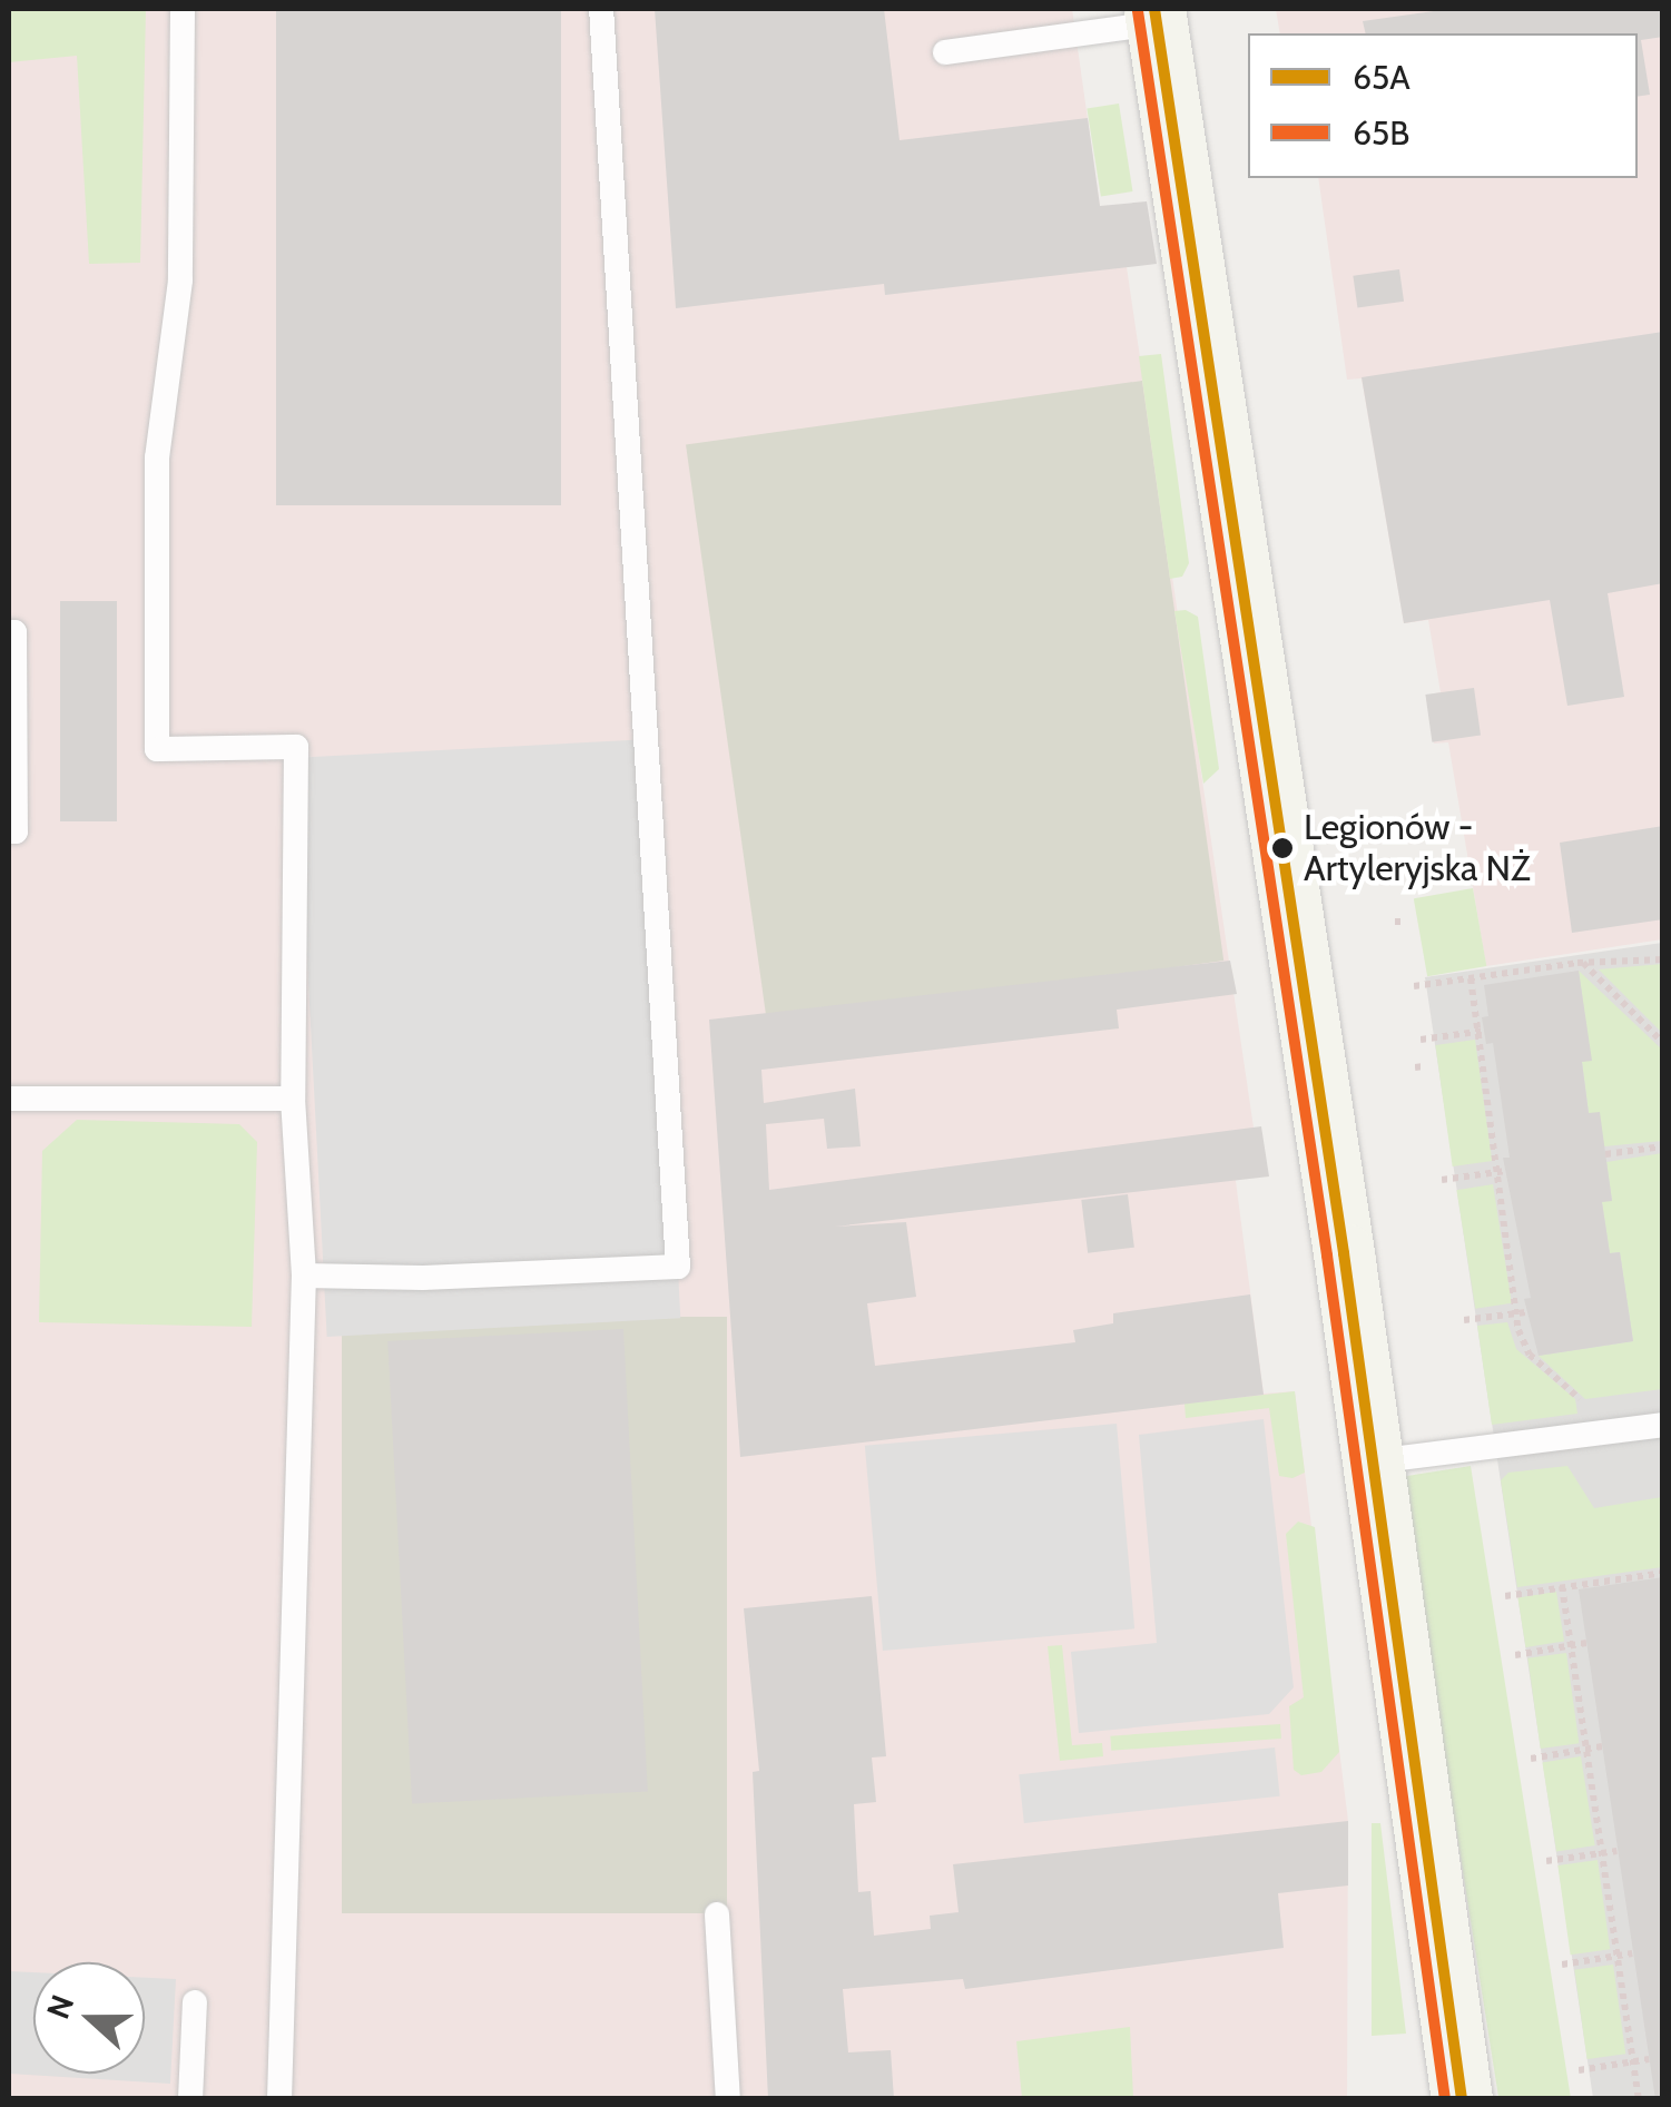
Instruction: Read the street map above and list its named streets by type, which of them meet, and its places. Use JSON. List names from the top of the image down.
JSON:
{
  "places": ["Legionów - Artyleryjska NŻ"],
  "lines": ["transit line 65A", "transit line 65B"],
  "legend": ["65A", "65B"],
  "north": "left"
}
